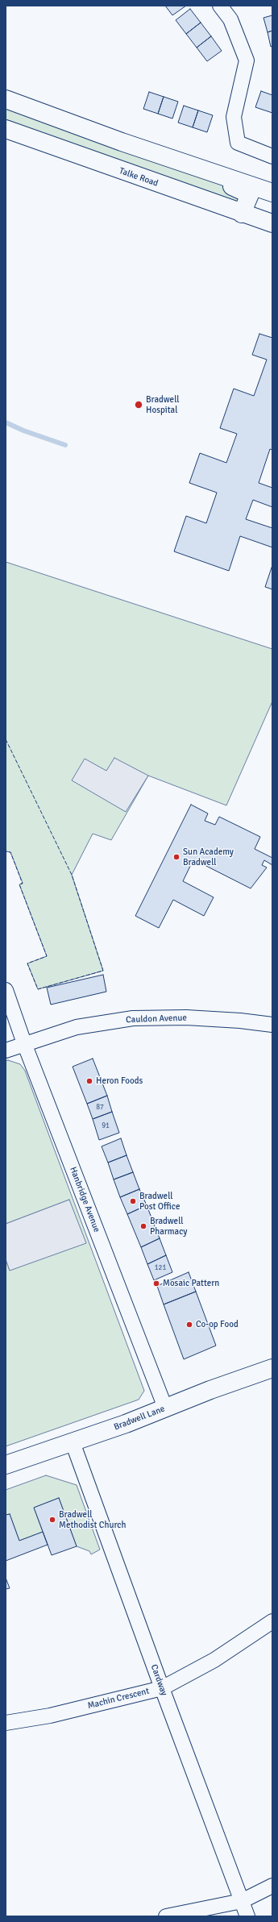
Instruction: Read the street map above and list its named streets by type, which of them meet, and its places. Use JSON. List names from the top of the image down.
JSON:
{
  "streets": {
    "main road": ["Talke Road", "Bradwell Lane"],
    "street": [
      "Cauldon Avenue",
      "Hanbridge Avenue",
      "Cardway",
      "Machin Crescent"
    ]
  },
  "crossings": [
    ["Cauldon Avenue", "Hanbridge Avenue"],
    ["Hanbridge Avenue", "Bradwell Lane"],
    ["Bradwell Lane", "Cardway"],
    ["Cardway", "Machin Crescent"]
  ],
  "places": [
    "Bradwell Hospital",
    "Sun Academy Bradwell",
    "Heron Foods",
    "Bradwell Post Office",
    "Bradwell Pharmacy",
    "Mosaic Pattern",
    "Co-op Food",
    "Bradwell Methodist Church"
  ],
  "house_numbers": ["87", "91", "121"]
}
